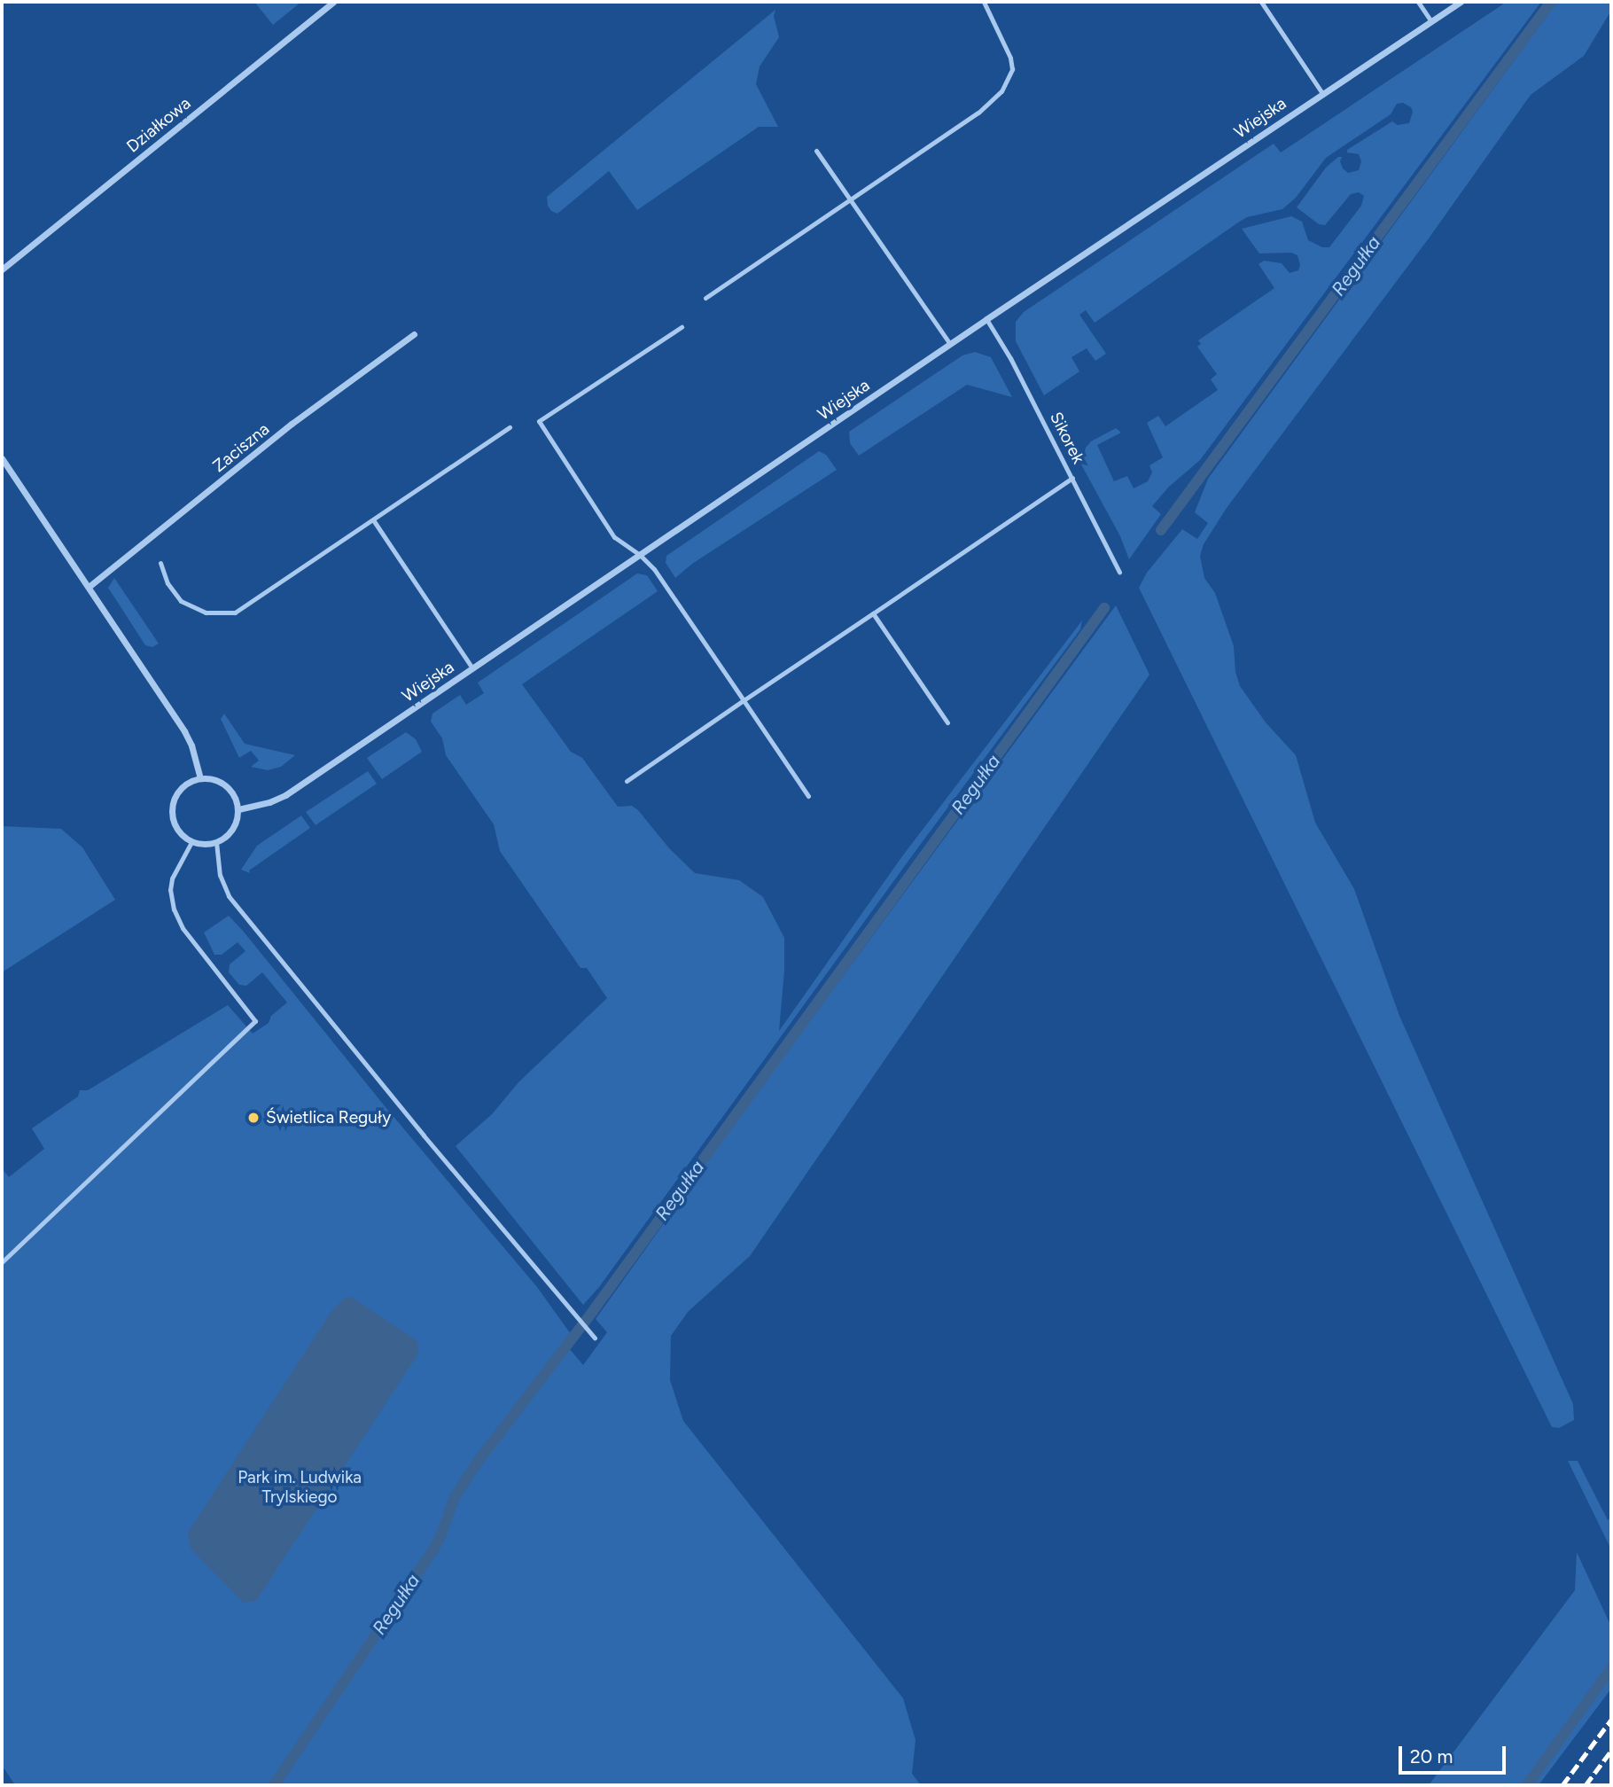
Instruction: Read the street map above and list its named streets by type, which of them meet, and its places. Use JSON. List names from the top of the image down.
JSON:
{
  "streets": {
    "street": ["Wiejska", "Działkowa", "Zaciszna"],
    "lane": ["Sikorek"]
  },
  "crossings": [
    ["Wiejska", "Sikorek"]
  ],
  "water": ["Regułka"],
  "parks": ["Park im. Ludwika Trylskiego"],
  "places": ["Świetlica Reguły"],
  "scale_bar": "20 m"
}
